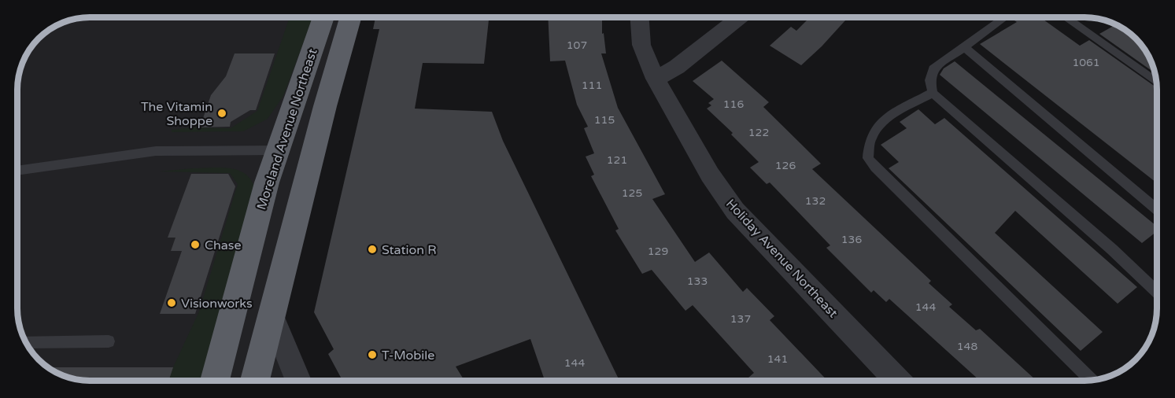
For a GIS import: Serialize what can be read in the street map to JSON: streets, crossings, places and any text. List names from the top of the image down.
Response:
{
  "streets": {
    "highway": ["Moreland Avenue Northeast"],
    "street": ["Holiday Avenue Northeast"]
  },
  "places": [
    "The Vitamin Shoppe",
    "Chase",
    "Station R",
    "Visionworks",
    "T-Mobile"
  ],
  "house_numbers": [
    "107",
    "1061",
    "111",
    "116",
    "115",
    "122",
    "121",
    "126",
    "125",
    "132",
    "136",
    "129",
    "133",
    "144",
    "137",
    "148",
    "141",
    "144"
  ]
}
